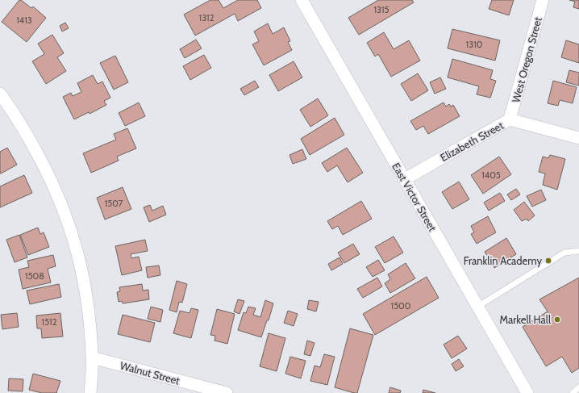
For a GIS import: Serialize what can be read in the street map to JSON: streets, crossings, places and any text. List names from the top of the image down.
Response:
{
  "streets": {
    "street": [
      "West Oregon Street",
      "Elizabeth Street",
      "East Victor Street",
      "Walnut Street"
    ]
  },
  "crossings": [
    ["West Oregon Street", "Elizabeth Street"],
    ["Elizabeth Street", "East Victor Street"]
  ],
  "places": ["Franklin Academy", "Markell Hall"],
  "house_numbers": [
    "1315",
    "1312",
    "1413",
    "1310",
    "1405",
    "1507",
    "1508",
    "1500",
    "1512"
  ]
}
